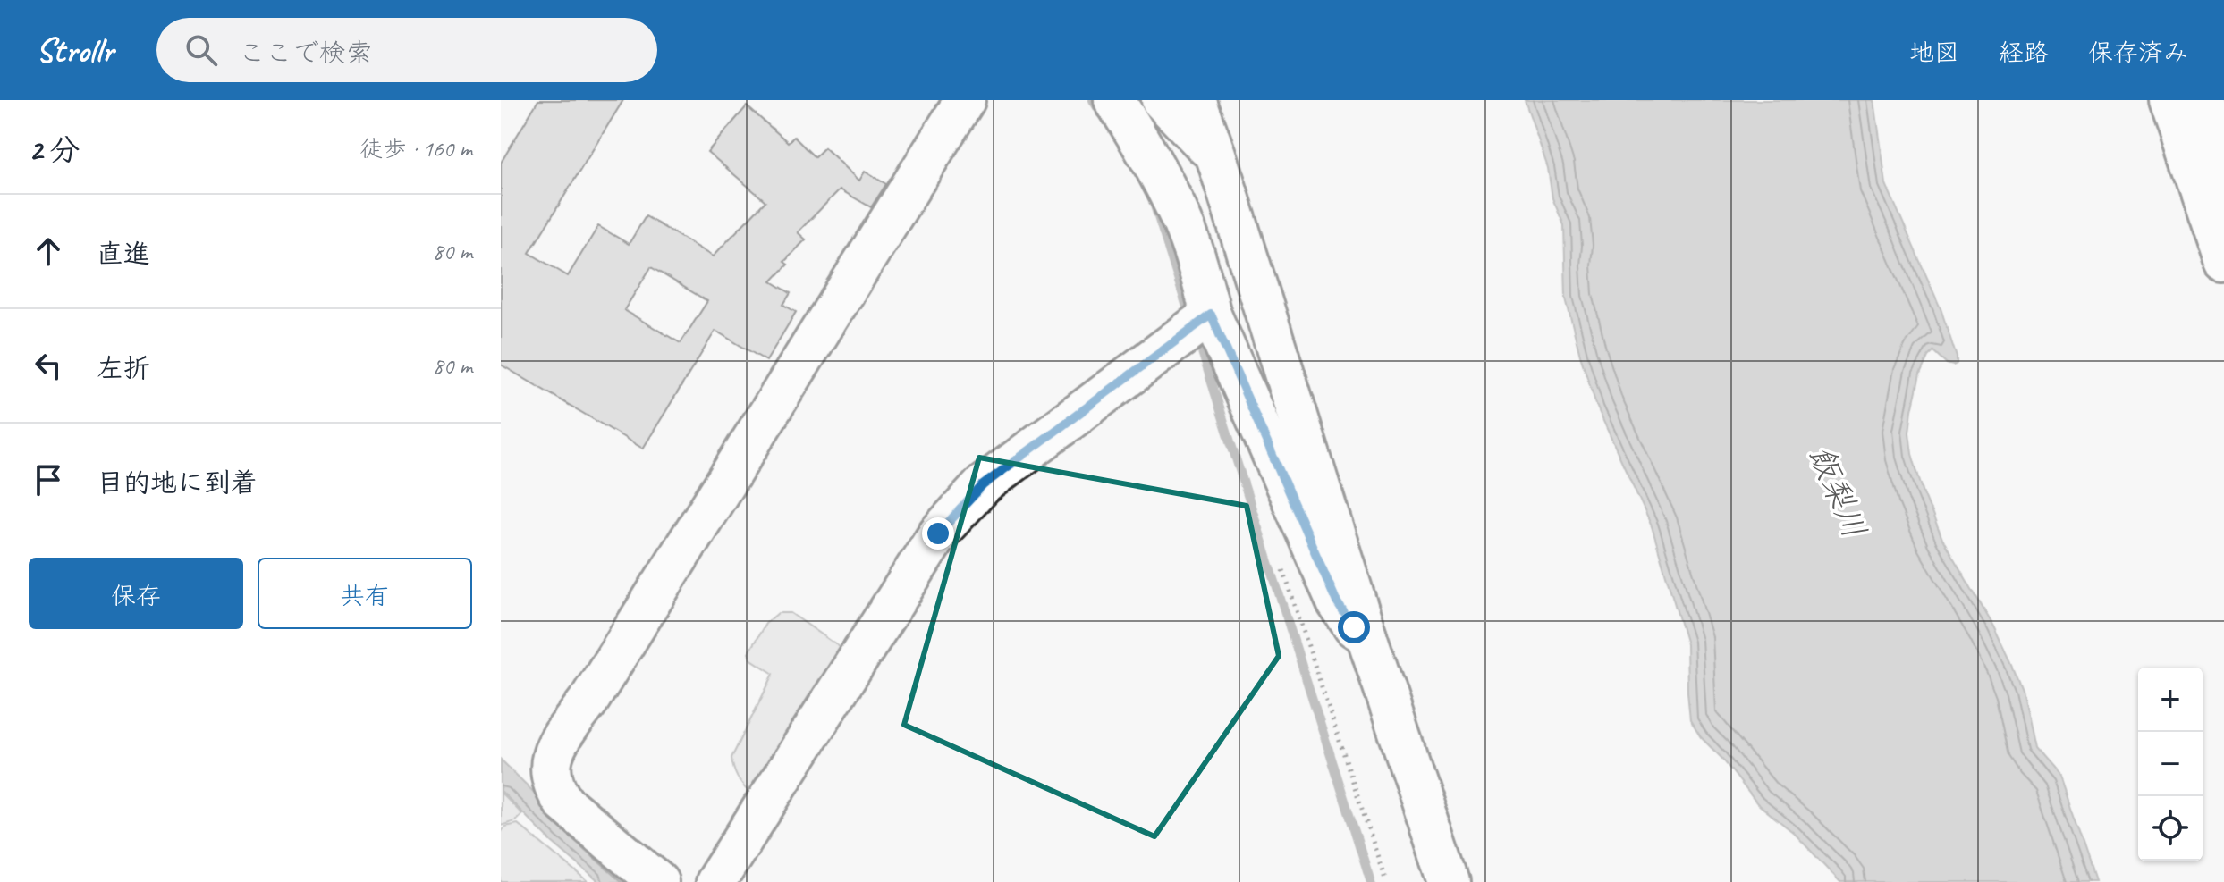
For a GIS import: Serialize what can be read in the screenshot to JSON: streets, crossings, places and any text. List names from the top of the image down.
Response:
{
  "water": ["飯梨川"],
  "page": {
    "header": "Strollr",
    "search": "ここで検索",
    "nav": ["地図", "経路", "保存済み"],
    "heading": ["2 分", "徒歩 · 160 m"],
    "list": [
      ["直進", "80 m"],
      ["左折", "80 m"],
      "目的地に到着"
    ],
    "buttons": ["保存", "共有"],
    "map_buttons": ["+", "−"]
  }
}
